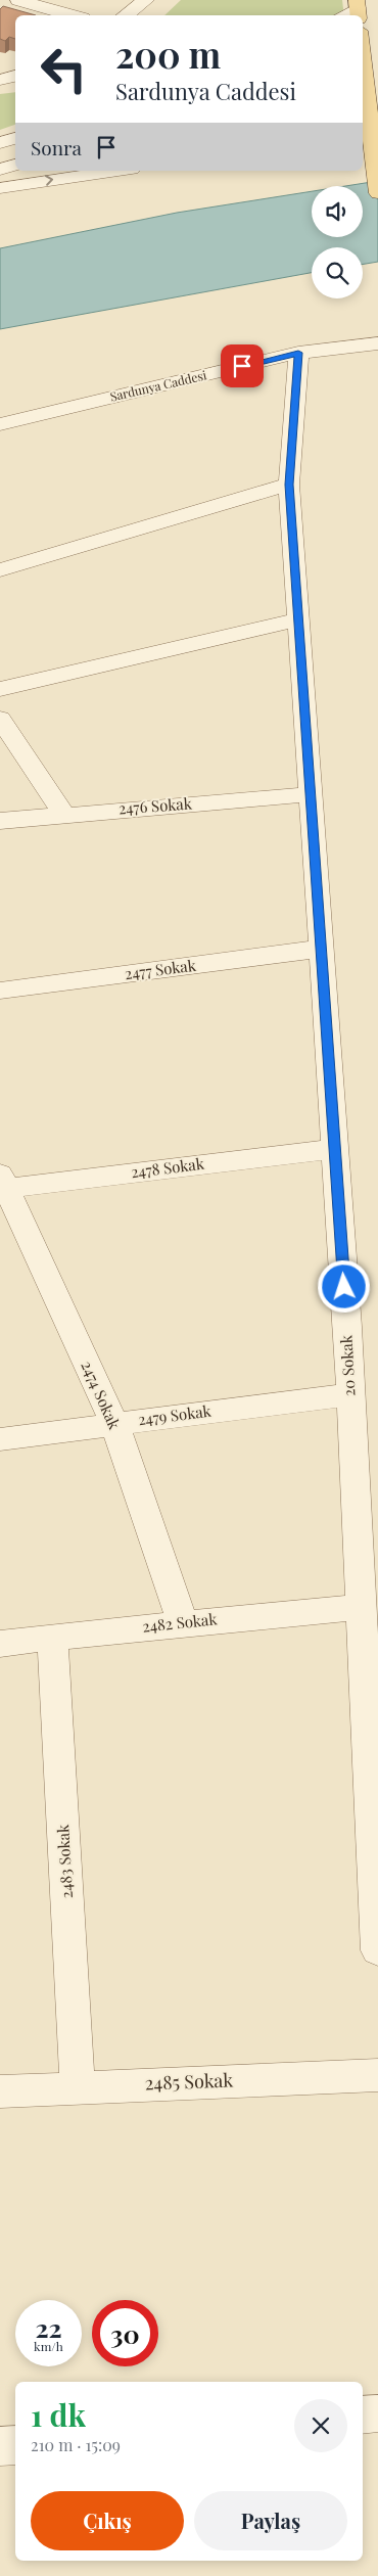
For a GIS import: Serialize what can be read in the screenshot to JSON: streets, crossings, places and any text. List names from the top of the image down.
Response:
{
  "streets": {
    "street": [
      "Sardunya Caddesi",
      "2476 Sokak",
      "2477 Sokak",
      "2478 Sokak",
      "20 Sokak",
      "2474 Sokak",
      "2479 Sokak",
      "2482 Sokak",
      "2483 Sokak",
      "2485 Sokak"
    ]
  },
  "crossings": [
    ["Sardunya Caddesi", "20 Sokak"],
    ["2476 Sokak", "20 Sokak"],
    ["2477 Sokak", "20 Sokak"],
    ["2478 Sokak", "20 Sokak"],
    ["2478 Sokak", "2474 Sokak"],
    ["20 Sokak", "2479 Sokak"],
    ["20 Sokak", "2482 Sokak"],
    ["2474 Sokak", "2479 Sokak"],
    ["2474 Sokak", "2482 Sokak"],
    ["2482 Sokak", "2483 Sokak"],
    ["2483 Sokak", "2485 Sokak"]
  ],
  "page": {
    "turn": ["200 m", "Sardunya Caddesi"],
    "then": "Sonra",
    "speed": "22 km/h",
    "limit": "30",
    "heading": ["1 dk", "210 m · 15:09"],
    "buttons": ["Çıkış", "Paylaş"]
  }
}
